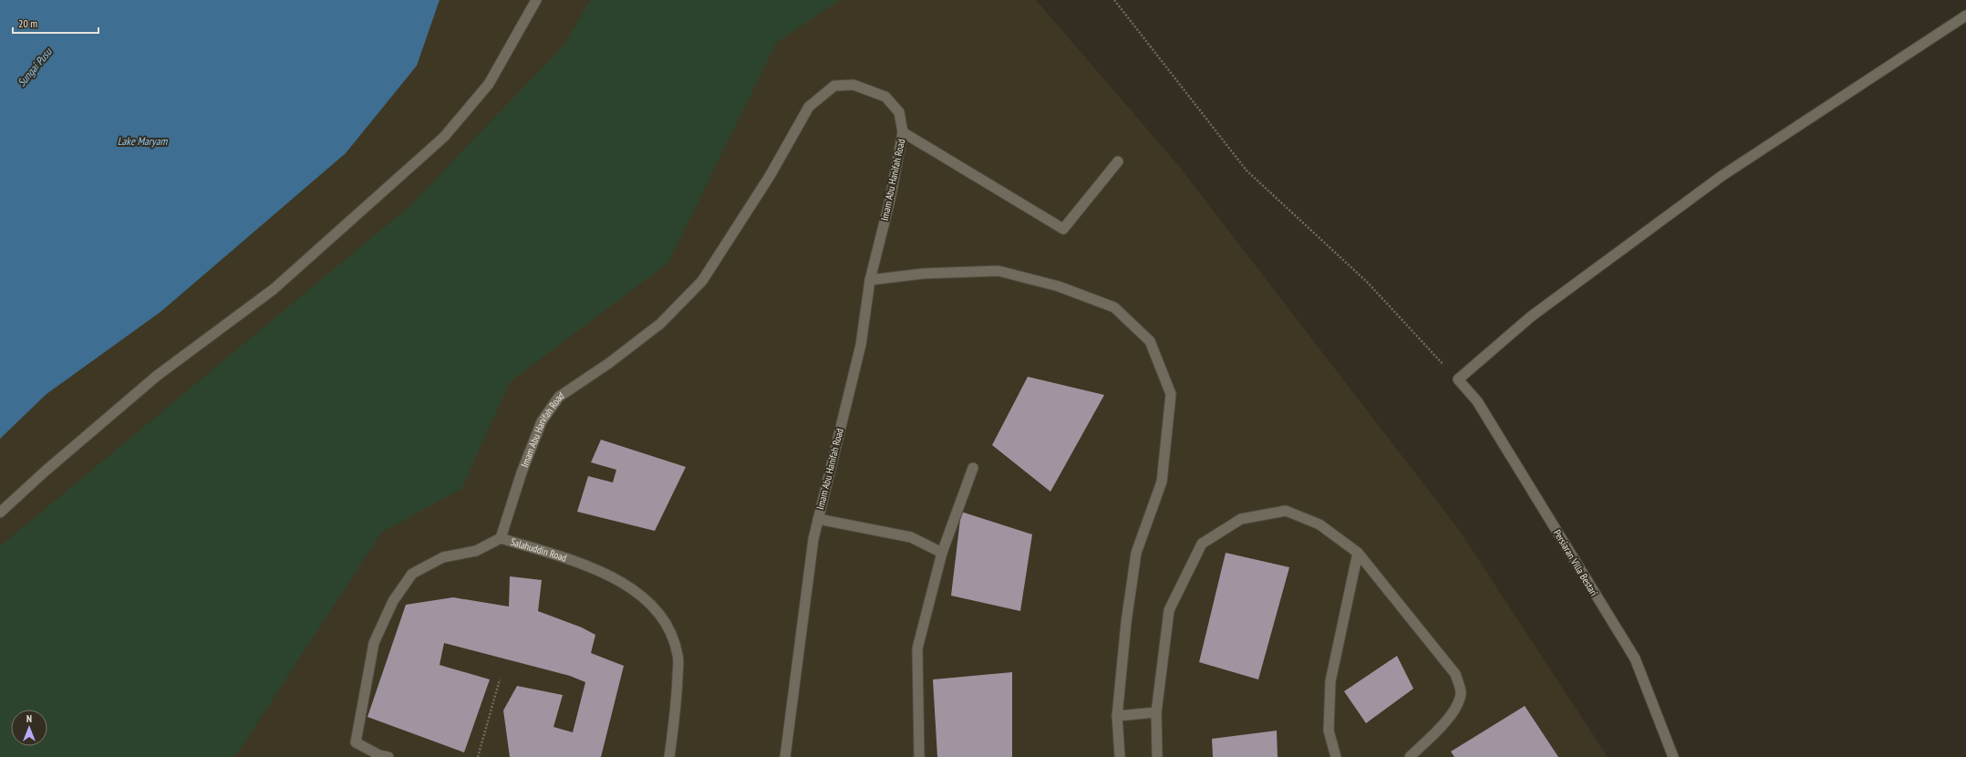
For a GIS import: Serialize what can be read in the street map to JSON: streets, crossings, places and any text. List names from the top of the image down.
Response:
{
  "streets": {
    "street": ["Imam Abu Hanifah Road", "Salahuddin Road", "Persiaran Villa Bestari"]
  },
  "crossings": [
    ["Imam Abu Hanifah Road", "Salahuddin Road"]
  ],
  "water": ["Sungai Pusu", "Lake Maryam"],
  "scale_bar": "20 m",
  "north": "top"
}
